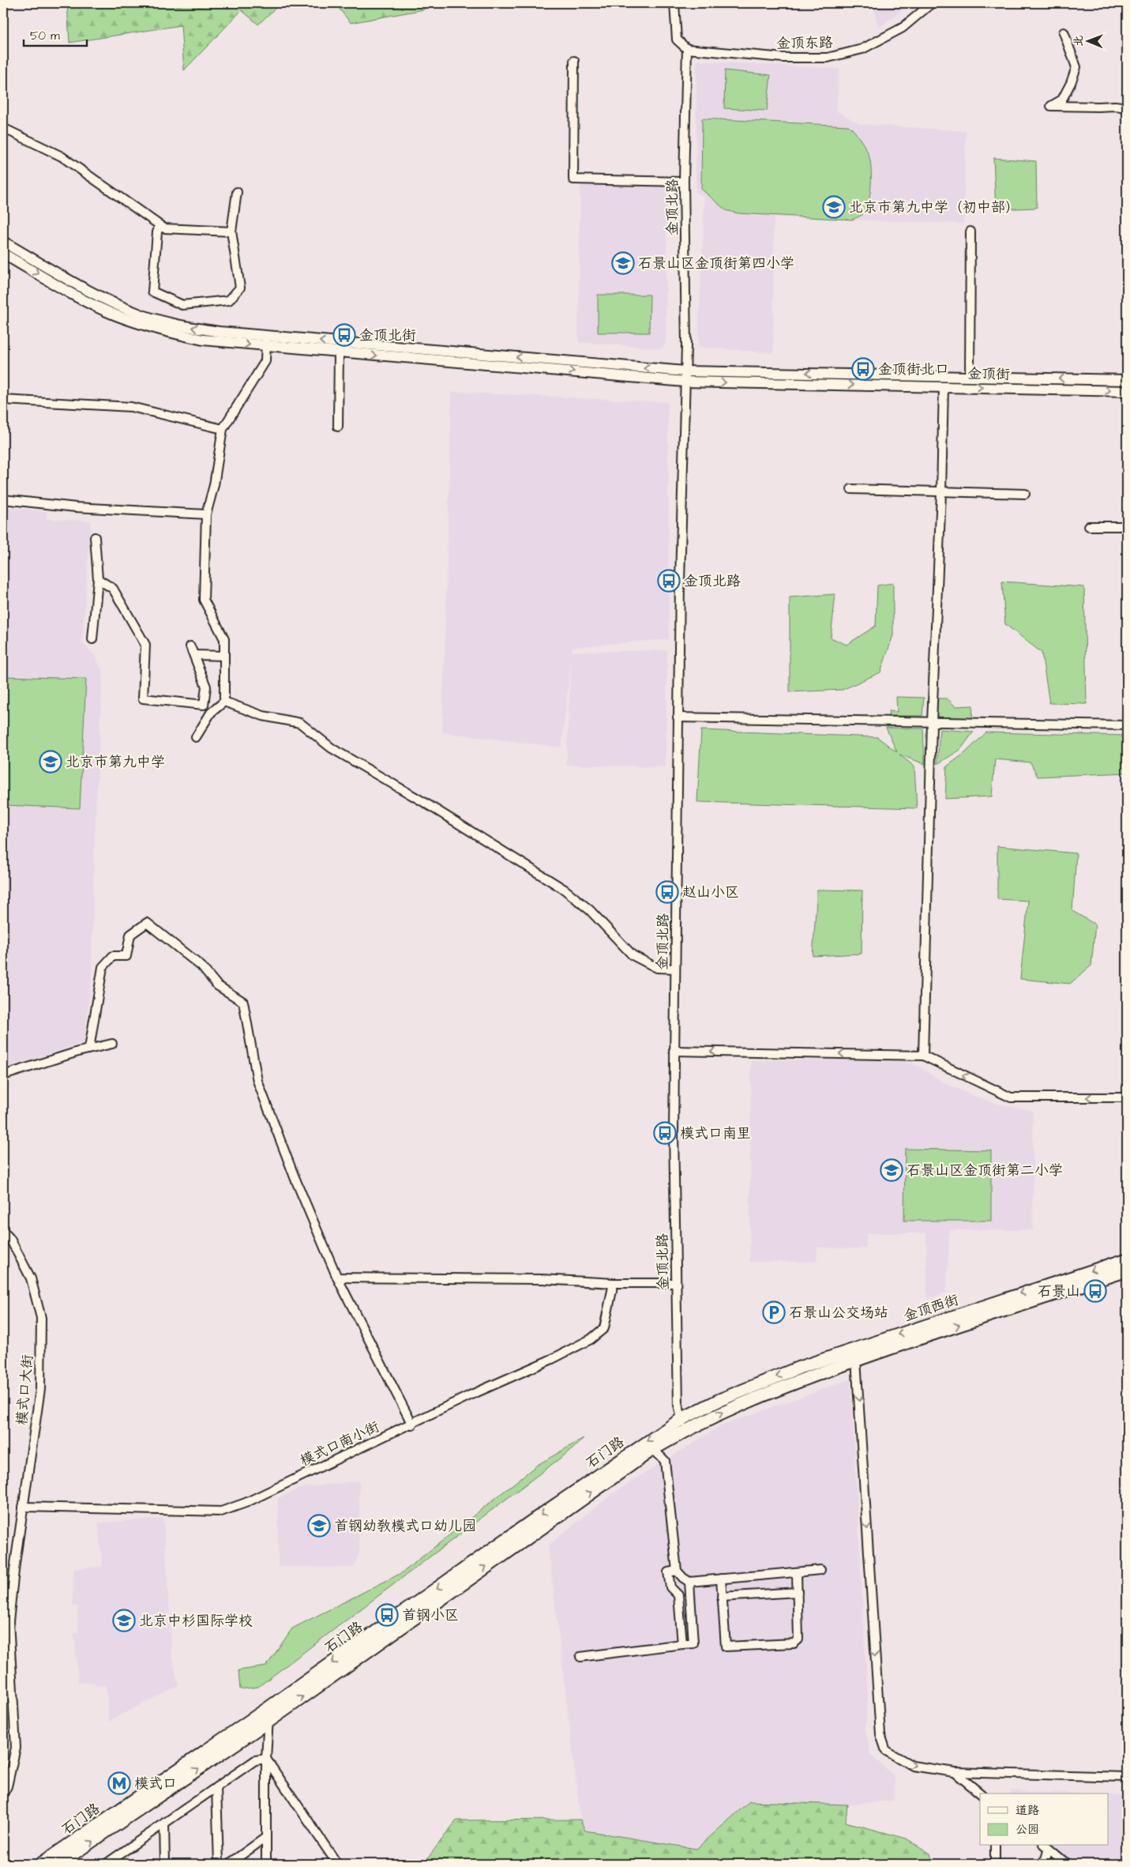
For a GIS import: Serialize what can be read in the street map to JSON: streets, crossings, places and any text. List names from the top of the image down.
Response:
{
  "streets": {
    "highway": ["金顶西街", "石门路"],
    "main road": ["金顶街"],
    "street": [
      "金顶东路",
      "金顶北路",
      "模式口大街",
      "模式口南小街"
    ]
  },
  "crossings": [
    ["金顶东路", "金顶北路"],
    ["金顶北路", "金顶街"],
    ["金顶北路", "金顶西街"],
    ["金顶北路", "石门路"],
    ["金顶西街", "石门路"],
    ["模式口大街", "模式口南小街"]
  ],
  "places": {
    "school or university": [
      "北京市第九中学（初中部）",
      "石景山区金顶街第四小学",
      "北京市第九中学",
      "石景山区金顶街第二小学",
      "首钢幼教模式口幼儿园",
      "北京中杉国际学校"
    ],
    "bus stop": [
      "金顶北街",
      "金顶街北口",
      "金顶北路",
      "赵山小区",
      "模式口南里",
      "石景山",
      "首钢小区"
    ],
    "parking": ["石景山公交场站"],
    "metro station": ["模式口"]
  },
  "legend": ["道路", "公园"],
  "scale_bar": "50 m",
  "north": "left"
}
